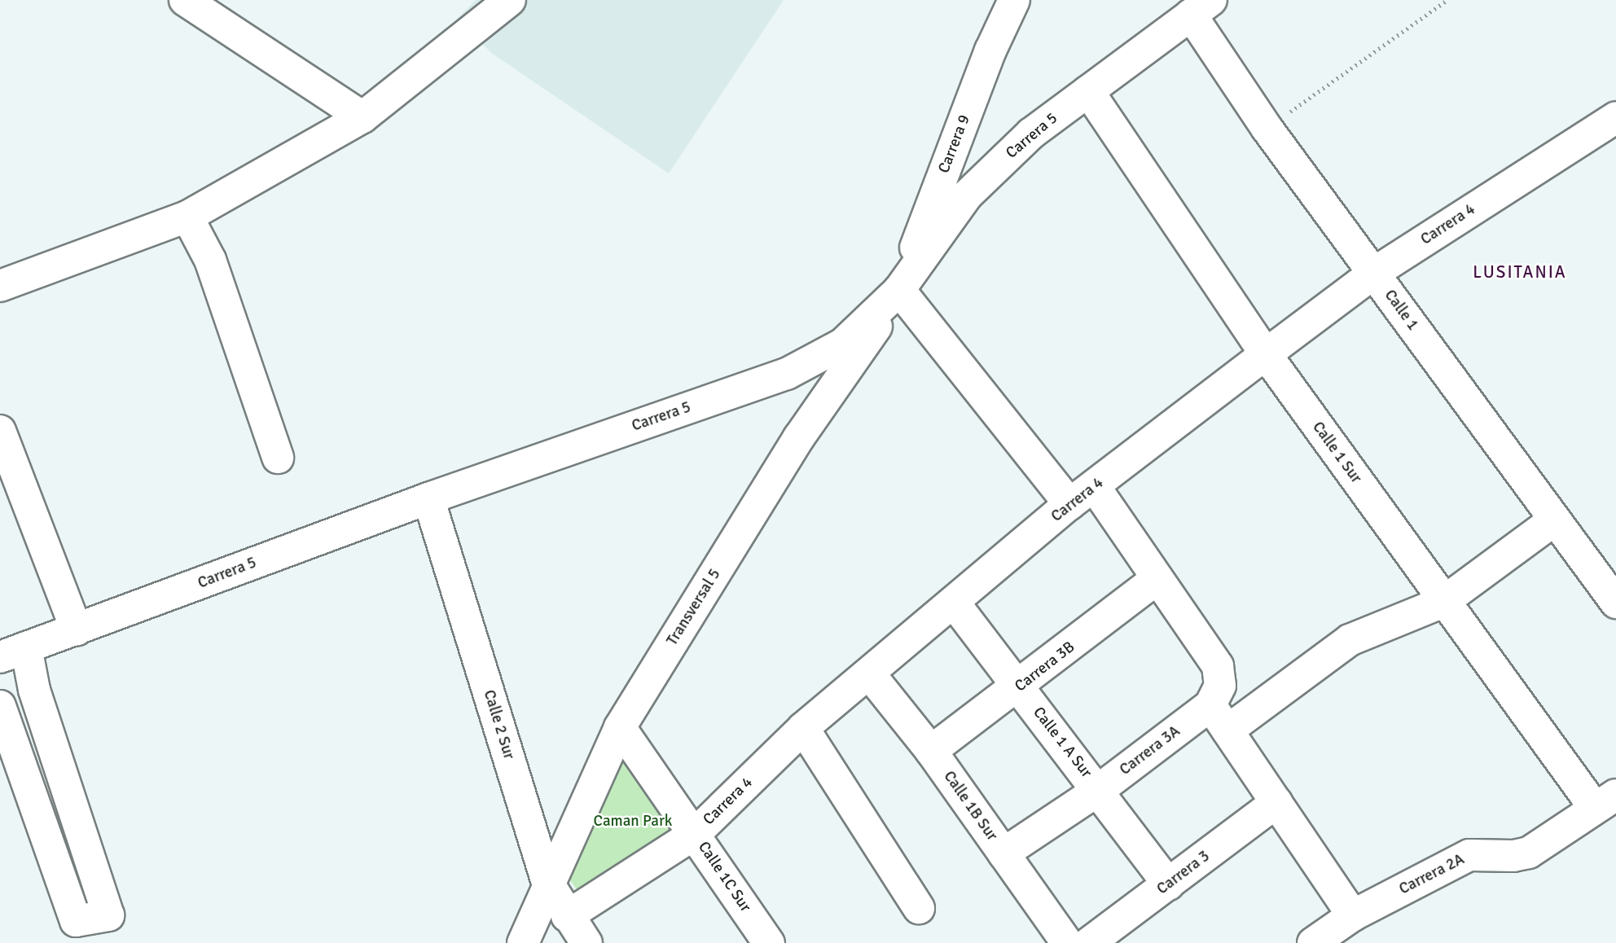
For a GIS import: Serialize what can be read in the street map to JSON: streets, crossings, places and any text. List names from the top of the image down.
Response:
{
  "streets": {
    "street": [
      "Carrera 5",
      "Carrera 9",
      "Carrera 4",
      "Calle 1",
      "Calle 1 Sur",
      "Transversal 5",
      "Carrera 3B",
      "Calle 2 Sur",
      "Calle 1 A Sur",
      "Carrera 3A",
      "Calle 1B Sur",
      "Carrera 3",
      "Carrera 2A",
      "Calle 1C Sur"
    ]
  },
  "crossings": [
    ["Carrera 5", "Carrera 9"],
    ["Carrera 5", "Calle 1"],
    ["Carrera 5", "Calle 1 Sur"],
    ["Carrera 5", "Transversal 5"],
    ["Carrera 5", "Calle 2 Sur"],
    ["Carrera 9", "Transversal 5"],
    ["Carrera 4", "Calle 1"],
    ["Carrera 4", "Calle 1 Sur"],
    ["Carrera 4", "Calle 2 Sur"],
    ["Carrera 4", "Calle 1 A Sur"],
    ["Carrera 4", "Calle 1B Sur"],
    ["Carrera 4", "Calle 1C Sur"],
    ["Calle 1", "Carrera 3A"],
    ["Calle 1 Sur", "Carrera 3A"],
    ["Calle 1 Sur", "Carrera 2A"],
    ["Transversal 5", "Calle 2 Sur"],
    ["Transversal 5", "Calle 1C Sur"],
    ["Carrera 3B", "Calle 1 A Sur"],
    ["Carrera 3B", "Calle 1B Sur"],
    ["Calle 1 A Sur", "Carrera 3A"],
    ["Calle 1 A Sur", "Carrera 3"],
    ["Carrera 3A", "Calle 1B Sur"]
  ],
  "districts": ["LUSITANIA"],
  "parks": ["Caman Park"]
}
